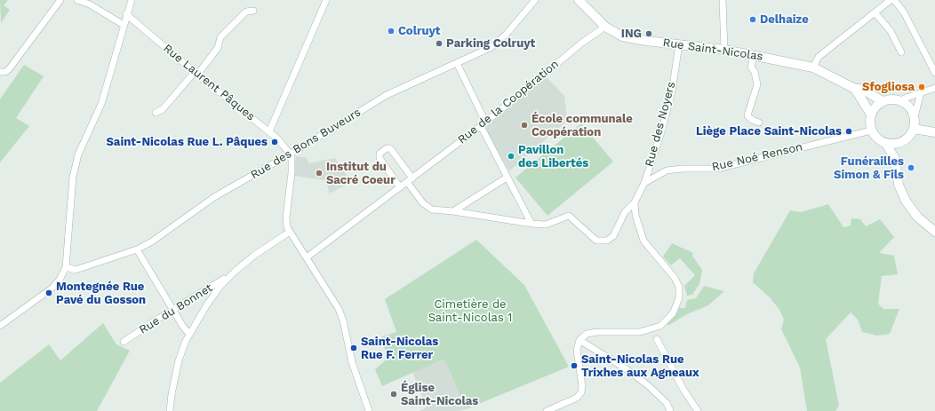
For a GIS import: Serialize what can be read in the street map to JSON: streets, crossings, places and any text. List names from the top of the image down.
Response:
{
  "streets": {
    "street": [
      "Rue Saint-Nicolas",
      "Rue Laurent Pâques",
      "Rue de la Coopération",
      "Rue des Noyers",
      "Rue des Bons Buveurs",
      "Rue Noé Renson",
      "Rue du Bonnet"
    ]
  },
  "crossings": [
    ["Rue Saint-Nicolas", "Rue de la Coopération"],
    ["Rue Saint-Nicolas", "Rue des Noyers"],
    ["Rue Saint-Nicolas", "Rue Noé Renson"],
    ["Rue Laurent Pâques", "Rue des Bons Buveurs"],
    ["Rue des Noyers", "Rue Noé Renson"]
  ],
  "parks": ["Cimetière de Saint-Nicolas 1"],
  "places": [
    "Delhaize",
    "Colruyt",
    "ING",
    "Parking Colruyt",
    "Sfogliosa",
    "École communale Coopération",
    "Liège Place Saint-Nicolas",
    "Saint-Nicolas Rue L. Pâques",
    "Pavillon des Libertés",
    "Funérailles Simon & Fils",
    "Institut du Sacré Coeur",
    "Montegnée Rue Pavé du Gosson",
    "Saint-Nicolas Rue F. Ferrer",
    "Saint-Nicolas Rue Trixhes aux Agneaux",
    "Église Saint-Nicolas"
  ]
}
